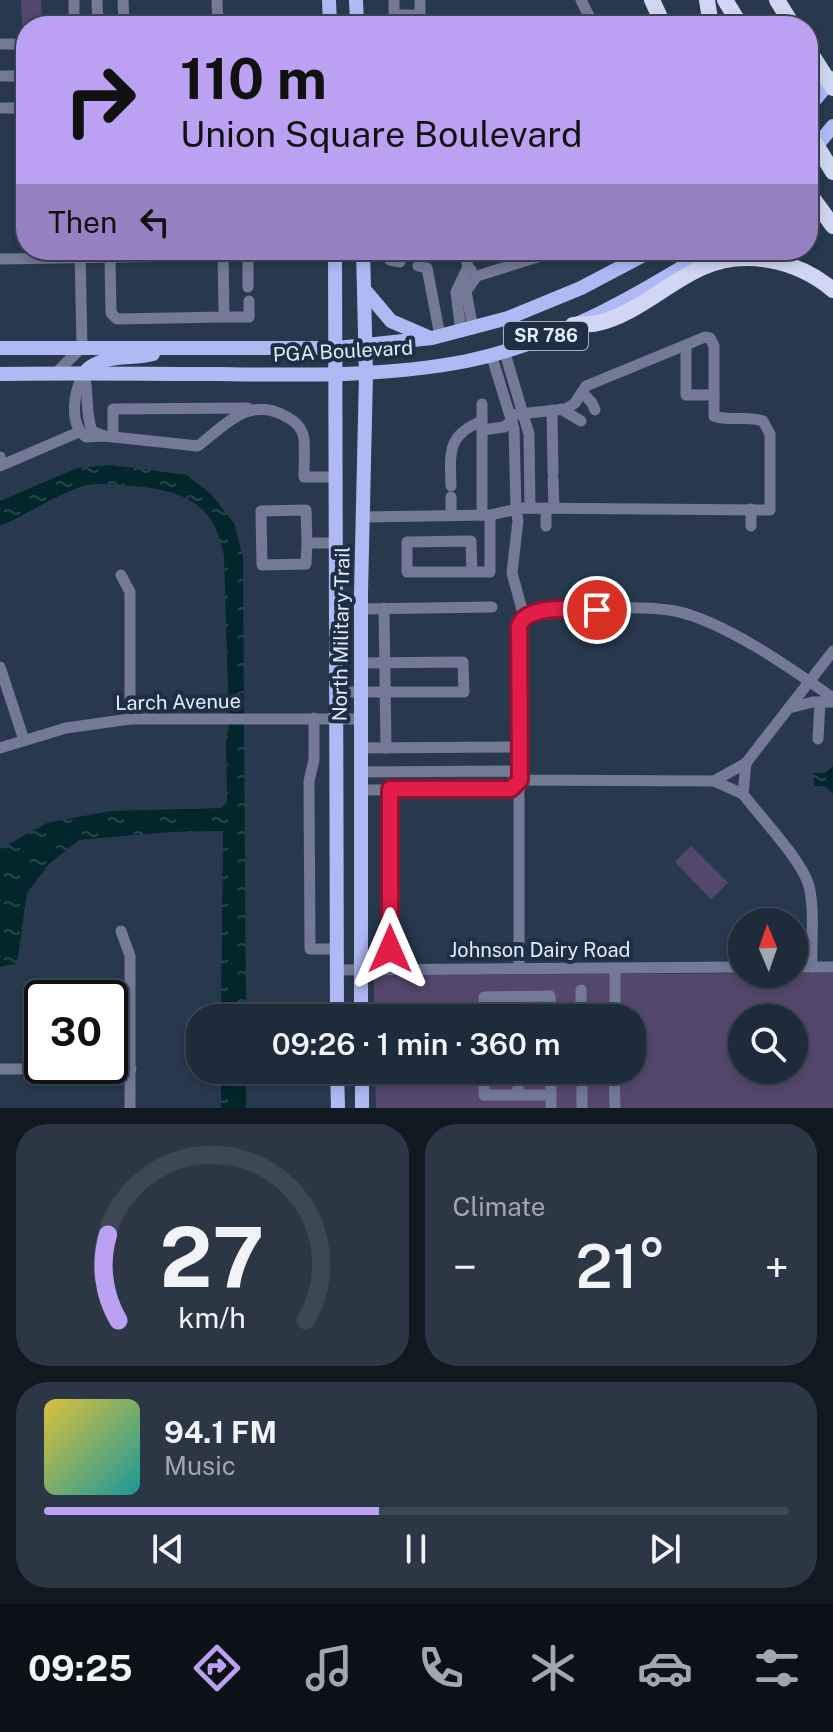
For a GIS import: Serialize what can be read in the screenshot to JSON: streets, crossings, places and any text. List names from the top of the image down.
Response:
{
  "streets": {
    "main road": ["SR 786", "PGA Boulevard", "North Military Trail"],
    "street": ["Larch Avenue", "Johnson Dairy Road"]
  },
  "crossings": [
    ["PGA Boulevard", "North Military Trail"],
    ["North Military Trail", "Larch Avenue"],
    ["North Military Trail", "Johnson Dairy Road"]
  ],
  "north": "top",
  "page": {
    "turn": ["110 m", "Union Square Boulevard"],
    "then": "Then",
    "limit": "30",
    "trip": "09:26 · 1 min · 360 m",
    "tile": "Climate",
    "heat": ["−", "21°", "+"],
    "song": ["94.1 FM", "Music"],
    "tabs": "09:25",
    "gauge": ["27", "km/h"]
  }
}
